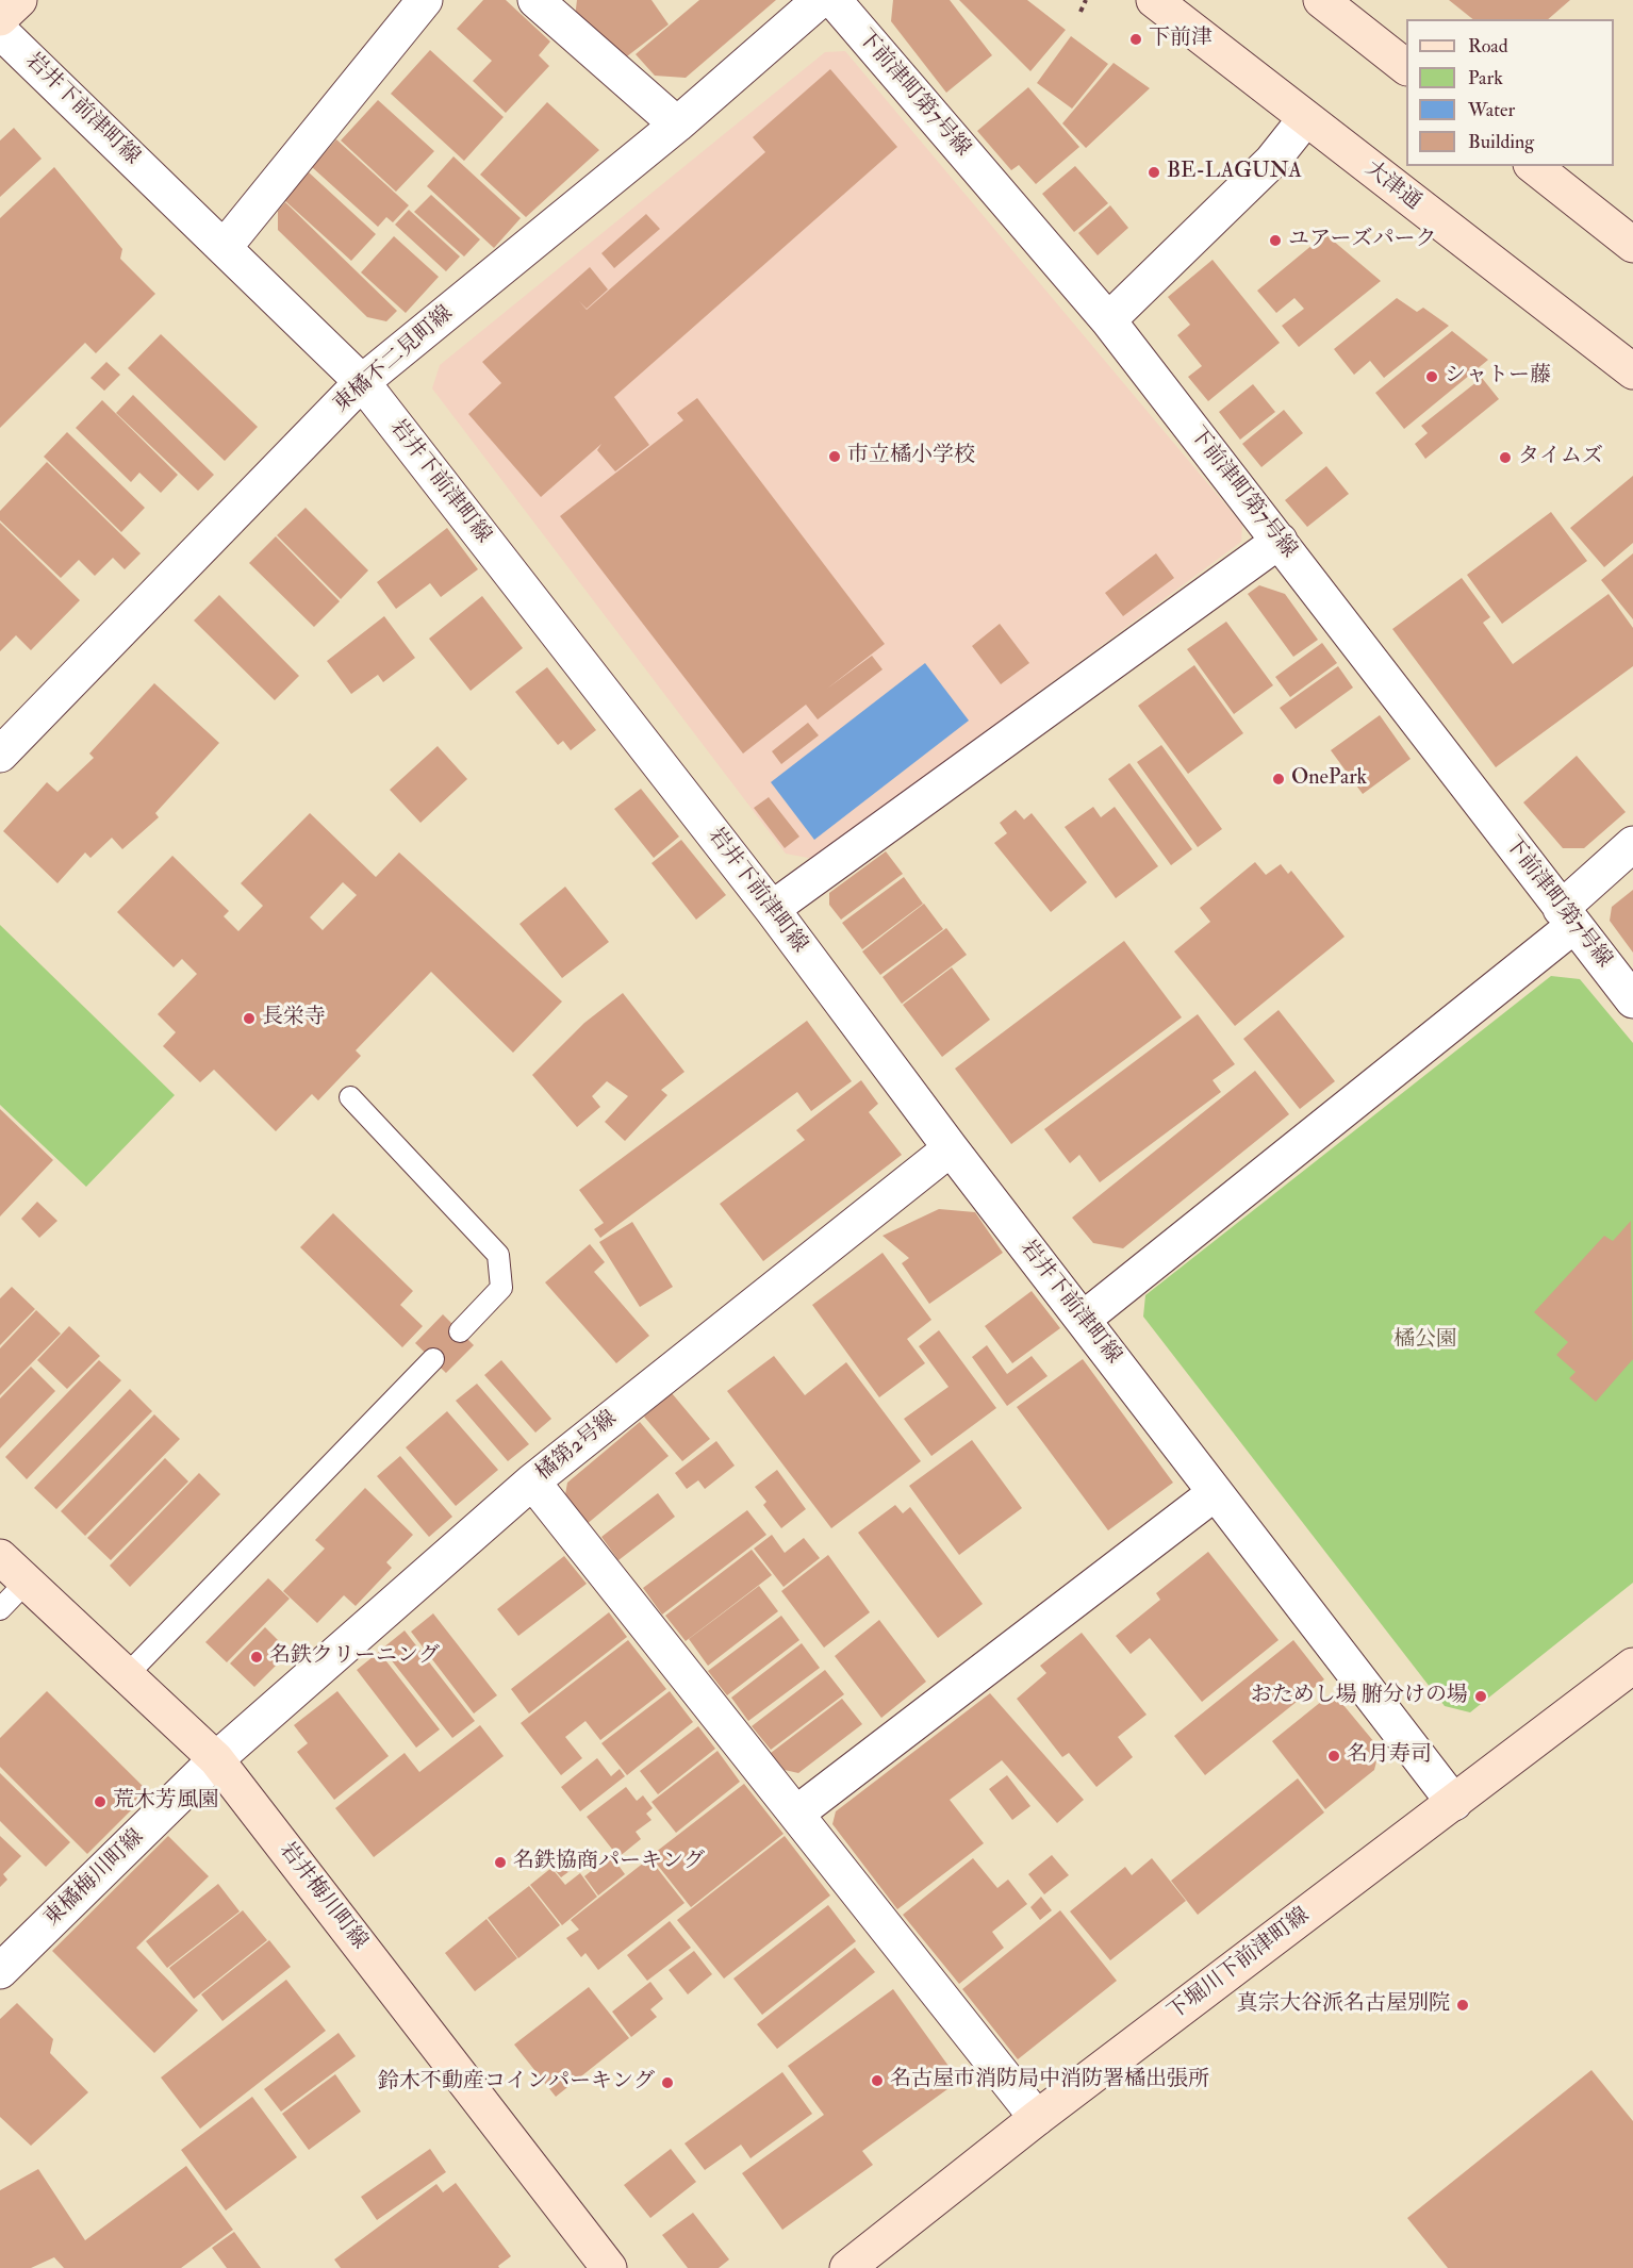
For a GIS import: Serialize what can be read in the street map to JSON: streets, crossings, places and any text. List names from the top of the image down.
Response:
{
  "streets": {
    "street": [
      "下前津町第7号線",
      "岩井下前津町線",
      "大津通",
      "東橘不二見町線",
      "橘第2号線",
      "東橘梅川町線",
      "岩井梅川町線",
      "下堀川下前津町線"
    ]
  },
  "crossings": [
    ["岩井下前津町線", "東橘不二見町線"],
    ["岩井下前津町線", "橘第2号線"],
    ["岩井下前津町線", "下堀川下前津町線"],
    ["橘第2号線", "東橘梅川町線"],
    ["橘第2号線", "岩井梅川町線"],
    ["東橘梅川町線", "岩井梅川町線"]
  ],
  "parks": ["橘公園"],
  "places": [
    "下前津",
    "BE-LAGUNA",
    "ユアーズパーク",
    "シャトー藤",
    "市立橘小学校",
    "タイムズ",
    "OnePark",
    "長栄寺",
    "名鉄クリーニング",
    "おためし場 腑分けの場",
    "名月寿司",
    "荒木芳風園",
    "名鉄協商パーキング",
    "真宗大谷派名古屋別院",
    "名古屋市消防局中消防署橘出張所",
    "鈴木不動産コインパーキング"
  ],
  "legend": [
    "Road",
    "Park",
    "Water",
    "Building"
  ]
}
